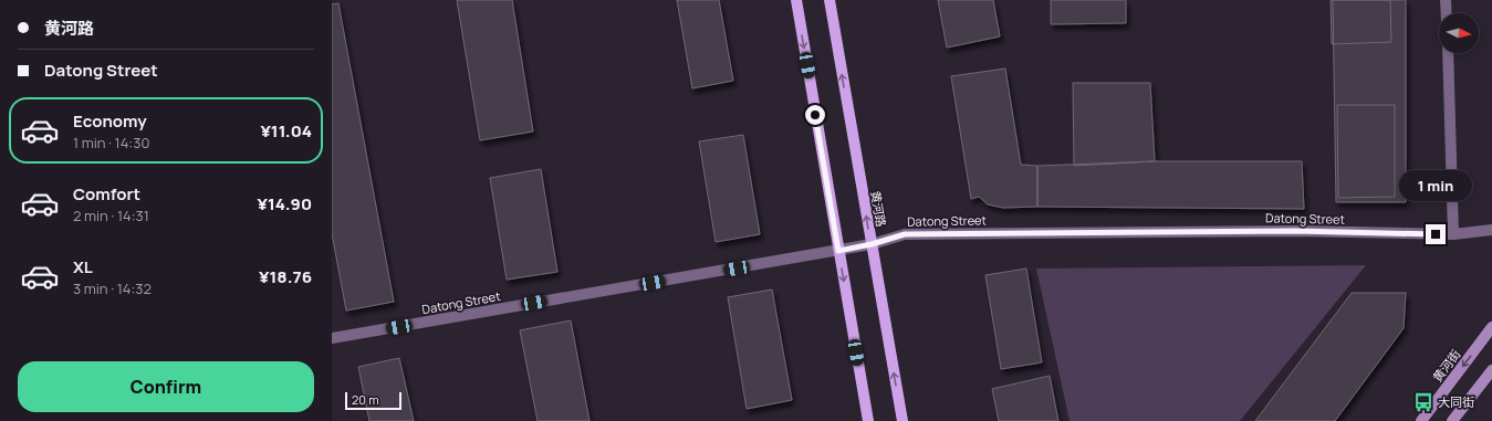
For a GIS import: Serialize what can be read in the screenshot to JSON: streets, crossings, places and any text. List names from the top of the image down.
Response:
{
  "streets": {
    "main road": ["黄河路", "黄河街"],
    "street": ["Datong Street"]
  },
  "crossings": [
    ["黄河路", "Datong Street"]
  ],
  "places": {
    "bus stop": ["大同街"]
  },
  "scale_bar": "20 m",
  "north": "right",
  "page": {
    "banner": ["黄河路", "Datong Street"],
    "list": [
      {
        "name": "Economy",
        "note": "1 min · 14:30",
        "value": "¥11.04"
      },
      {
        "name": "Comfort",
        "note": "2 min · 14:31",
        "value": "¥14.90"
      },
      {
        "name": "XL",
        "note": "3 min · 14:32",
        "value": "¥18.76"
      }
    ],
    "bubble": "1 min",
    "buttons": "Confirm",
    "scale": "20 m"
  }
}
